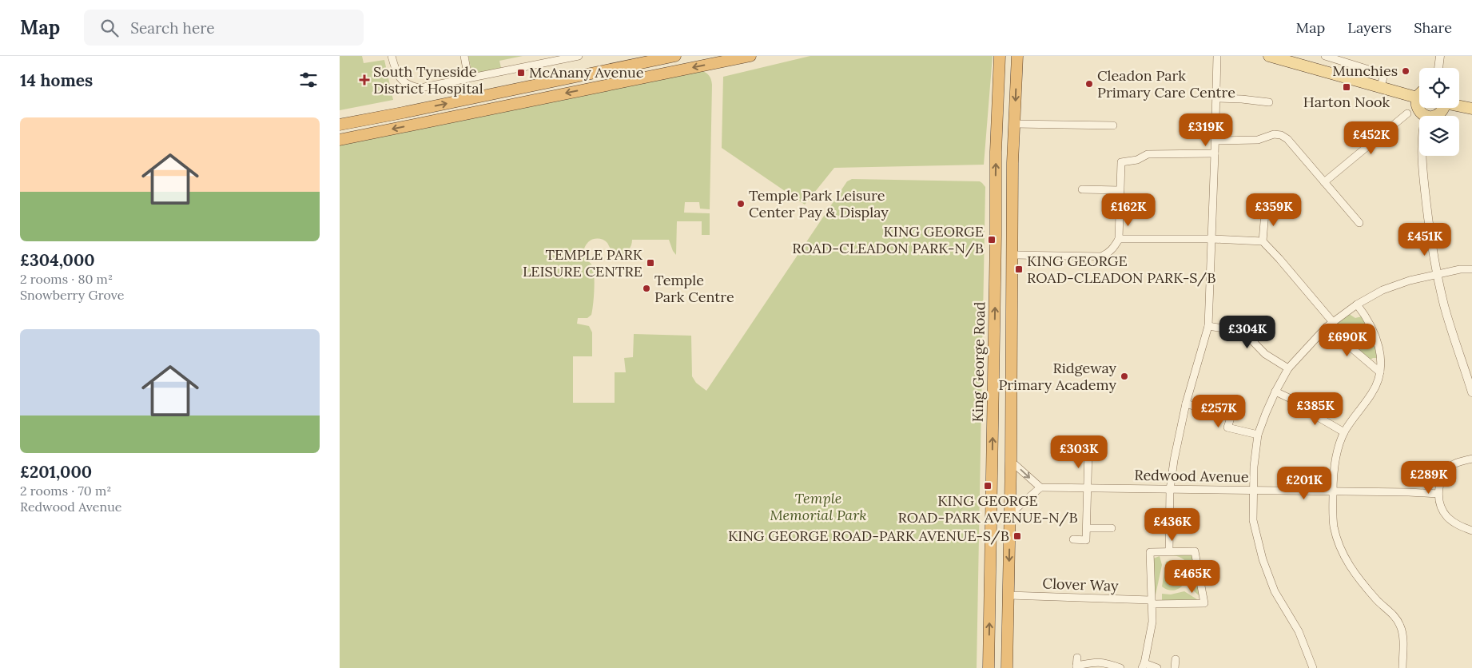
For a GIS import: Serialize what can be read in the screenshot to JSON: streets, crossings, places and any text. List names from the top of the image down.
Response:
{
  "streets": {
    "highway": ["King George Road"],
    "street": ["Redwood Avenue", "Clover Way"]
  },
  "parks": ["Temple Memorial Park"],
  "places": {
    "other": [
      "Munchies",
      "Cleadon Park Primary Care Centre",
      "Temple Park Leisure Center Pay & Display",
      "Temple Park Centre",
      "Ridgeway Primary Academy"
    ],
    "transit": [
      "McAnany Avenue",
      "Harton Nook",
      "KING GEORGE ROAD-CLEADON PARK-N/B",
      "TEMPLE PARK LEISURE CENTRE",
      "KING GEORGE ROAD-CLEADON PARK-S/B",
      "KING GEORGE ROAD-PARK AVENUE-N/B",
      "KING GEORGE ROAD-PARK AVENUE-S/B"
    ],
    "health": ["South Tyneside District Hospital"]
  },
  "page": {
    "header": "Map",
    "search": "Search here",
    "nav": ["Map", "Layers", "Share"],
    "heading": "14 homes",
    "list": [
      {
        "name": "£304,000",
        "note": "2 rooms · 80 m² · Snowberry Grove"
      },
      {
        "name": "£201,000",
        "note": "2 rooms · 70 m² · Redwood Avenue"
      }
    ],
    "price": [
      "£319K",
      "£452K",
      "£162K",
      "£359K",
      "£451K",
      "£304K",
      "£690K",
      "£385K",
      "£257K",
      "£303K",
      "£289K",
      "£201K",
      "£436K",
      "£465K"
    ]
  }
}
